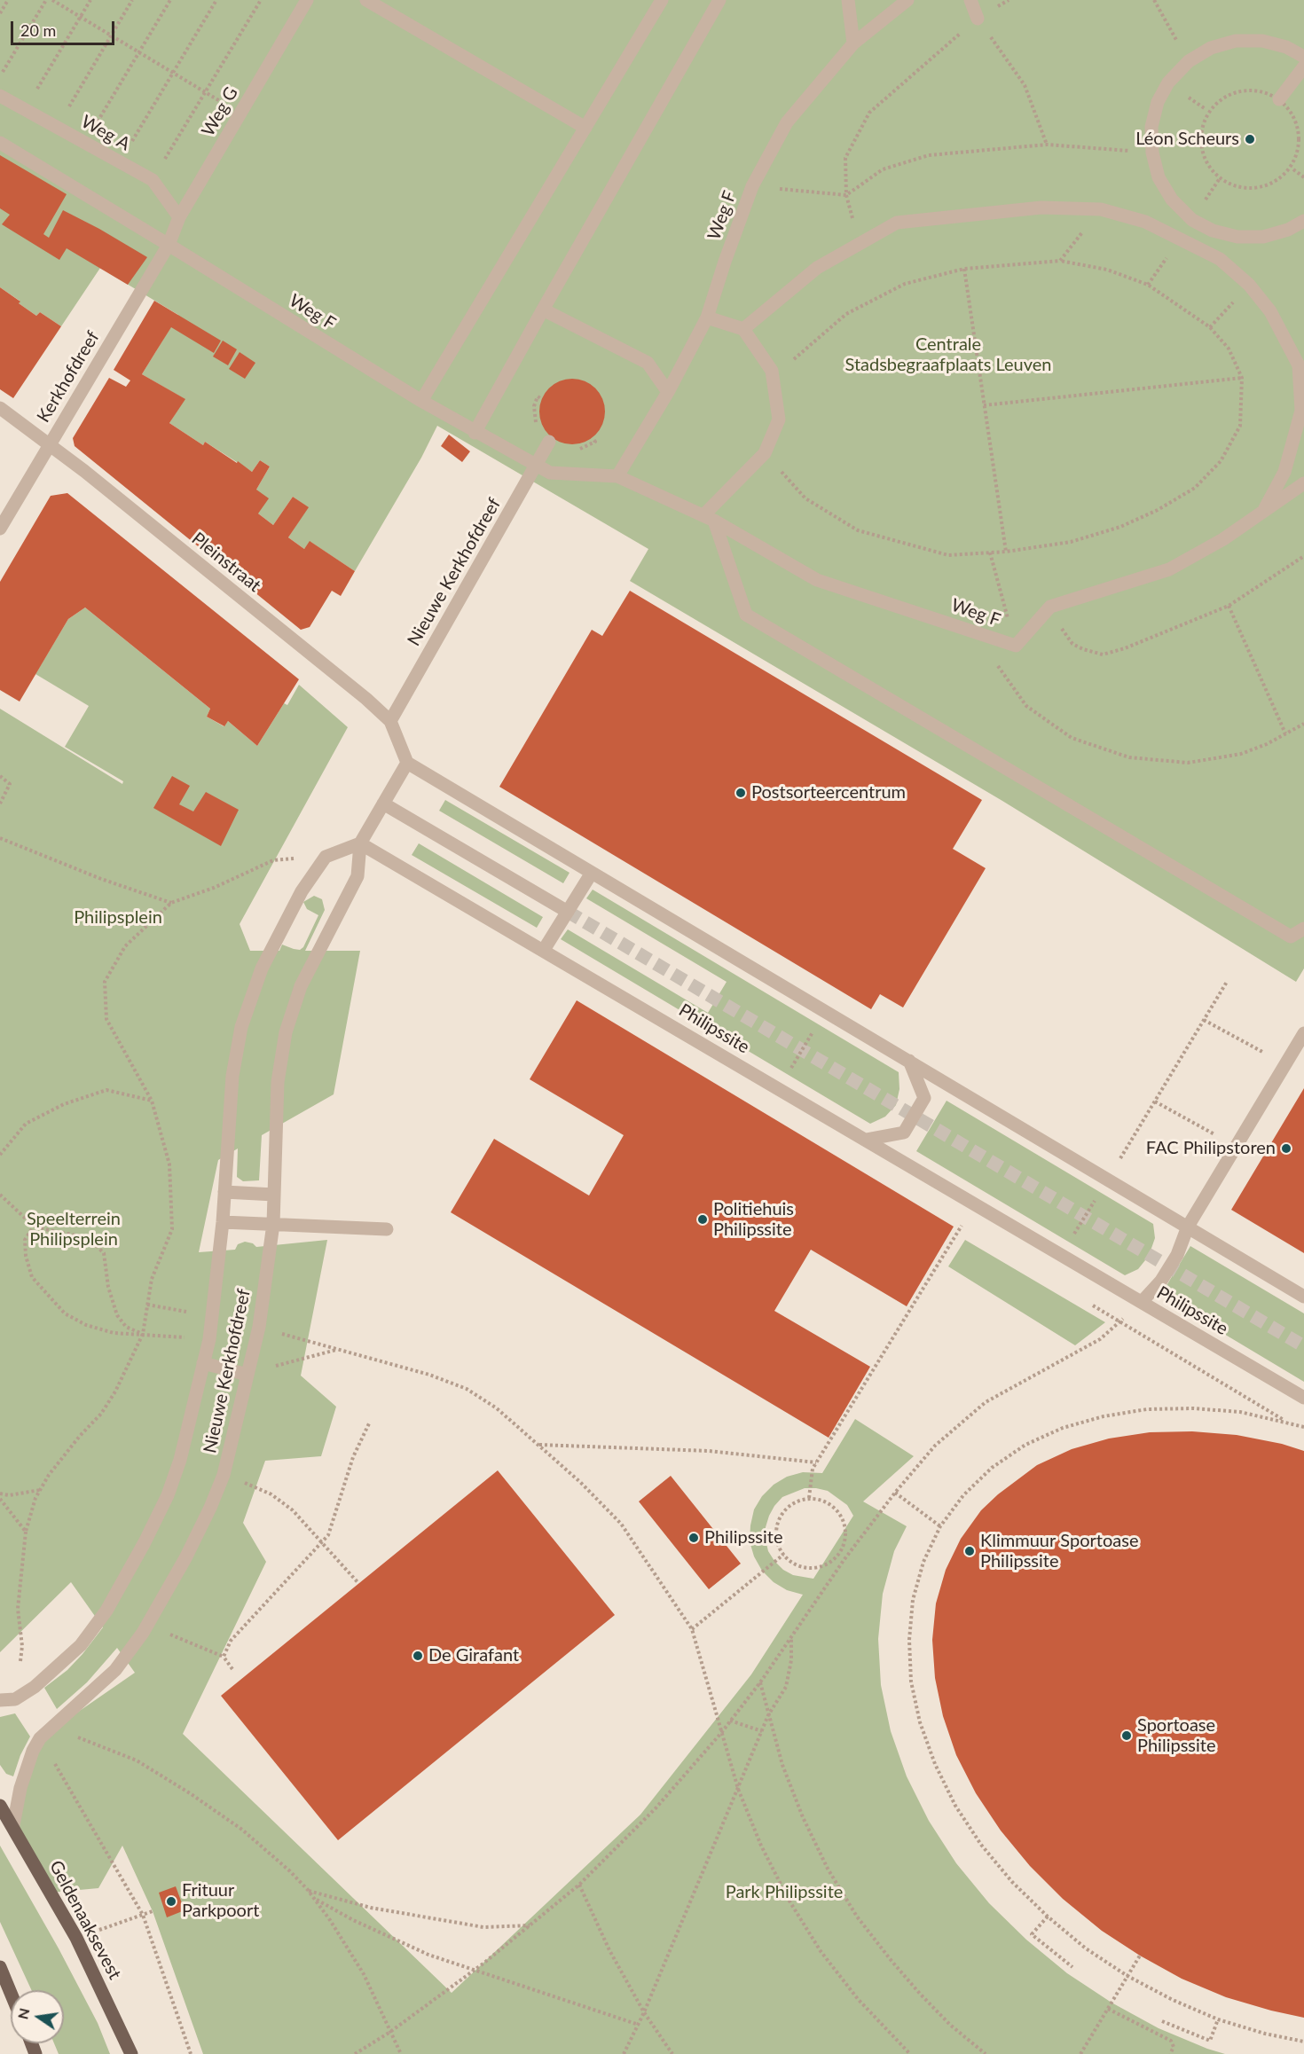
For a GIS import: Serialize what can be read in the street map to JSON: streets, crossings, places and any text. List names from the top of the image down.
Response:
{
  "streets": {
    "main road": ["Geldenaaksevest"],
    "street": [
      "Weg G",
      "Weg A",
      "Weg F",
      "Kerkhofdreef",
      "Pleinstraat",
      "Nieuwe Kerkhofdreef",
      "Philipssite"
    ]
  },
  "crossings": [
    ["Weg G", "Weg A"],
    ["Weg G", "Weg F"],
    ["Weg G", "Kerkhofdreef"],
    ["Weg F", "Kerkhofdreef"],
    ["Weg F", "Nieuwe Kerkhofdreef"],
    ["Kerkhofdreef", "Pleinstraat"],
    ["Pleinstraat", "Nieuwe Kerkhofdreef"],
    ["Nieuwe Kerkhofdreef", "Philipssite"],
    ["Nieuwe Kerkhofdreef", "Geldenaaksevest"]
  ],
  "parks": [
    "Centrale Stadsbegraafplaats Leuven",
    "Philipsplein",
    "Speelterrein Philipsplein",
    "Park Philipssite"
  ],
  "places": [
    "Léon Scheurs",
    "Postsorteercentrum",
    "FAC Philipstoren",
    "Politiehuis Philipssite",
    "Philipssite",
    "Klimmuur Sportoase Philipssite",
    "De Girafant",
    "Sportoase Philipssite",
    "Frituur Parkpoort"
  ],
  "scale_bar": "20 m",
  "north": "left"
}
